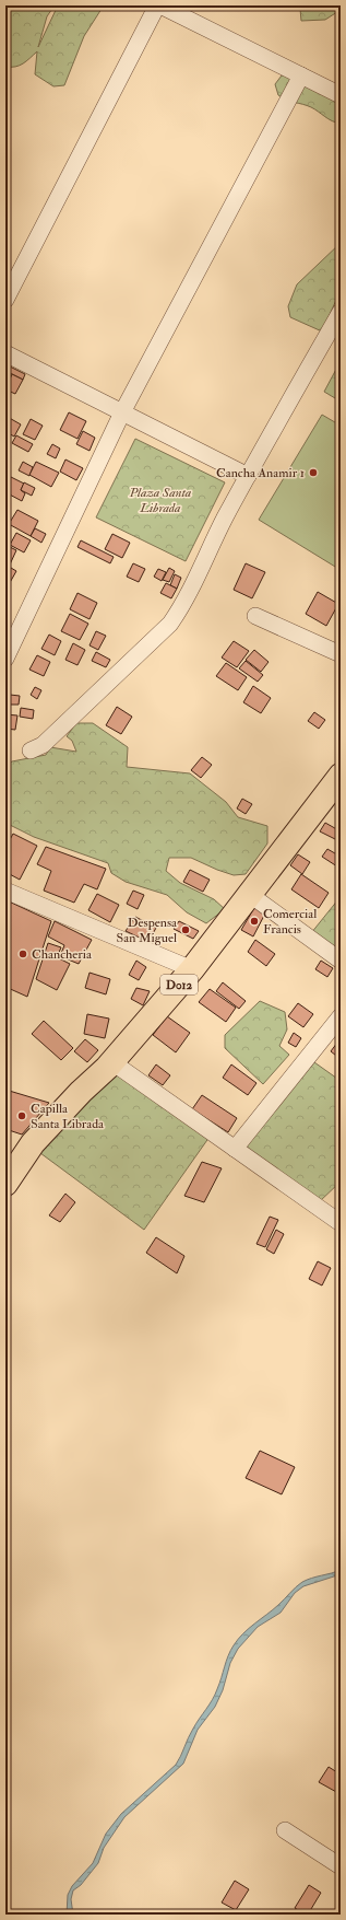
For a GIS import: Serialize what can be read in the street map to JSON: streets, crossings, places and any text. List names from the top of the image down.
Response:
{
  "streets": {
    "main road": ["D012"]
  },
  "parks": ["Plaza Santa Librada"],
  "places": [
    "Cancha Anamir 1",
    "Comercial Francis",
    "Despensa San Miguel",
    "Chancheria",
    "Capilla Santa Librada"
  ]
}
